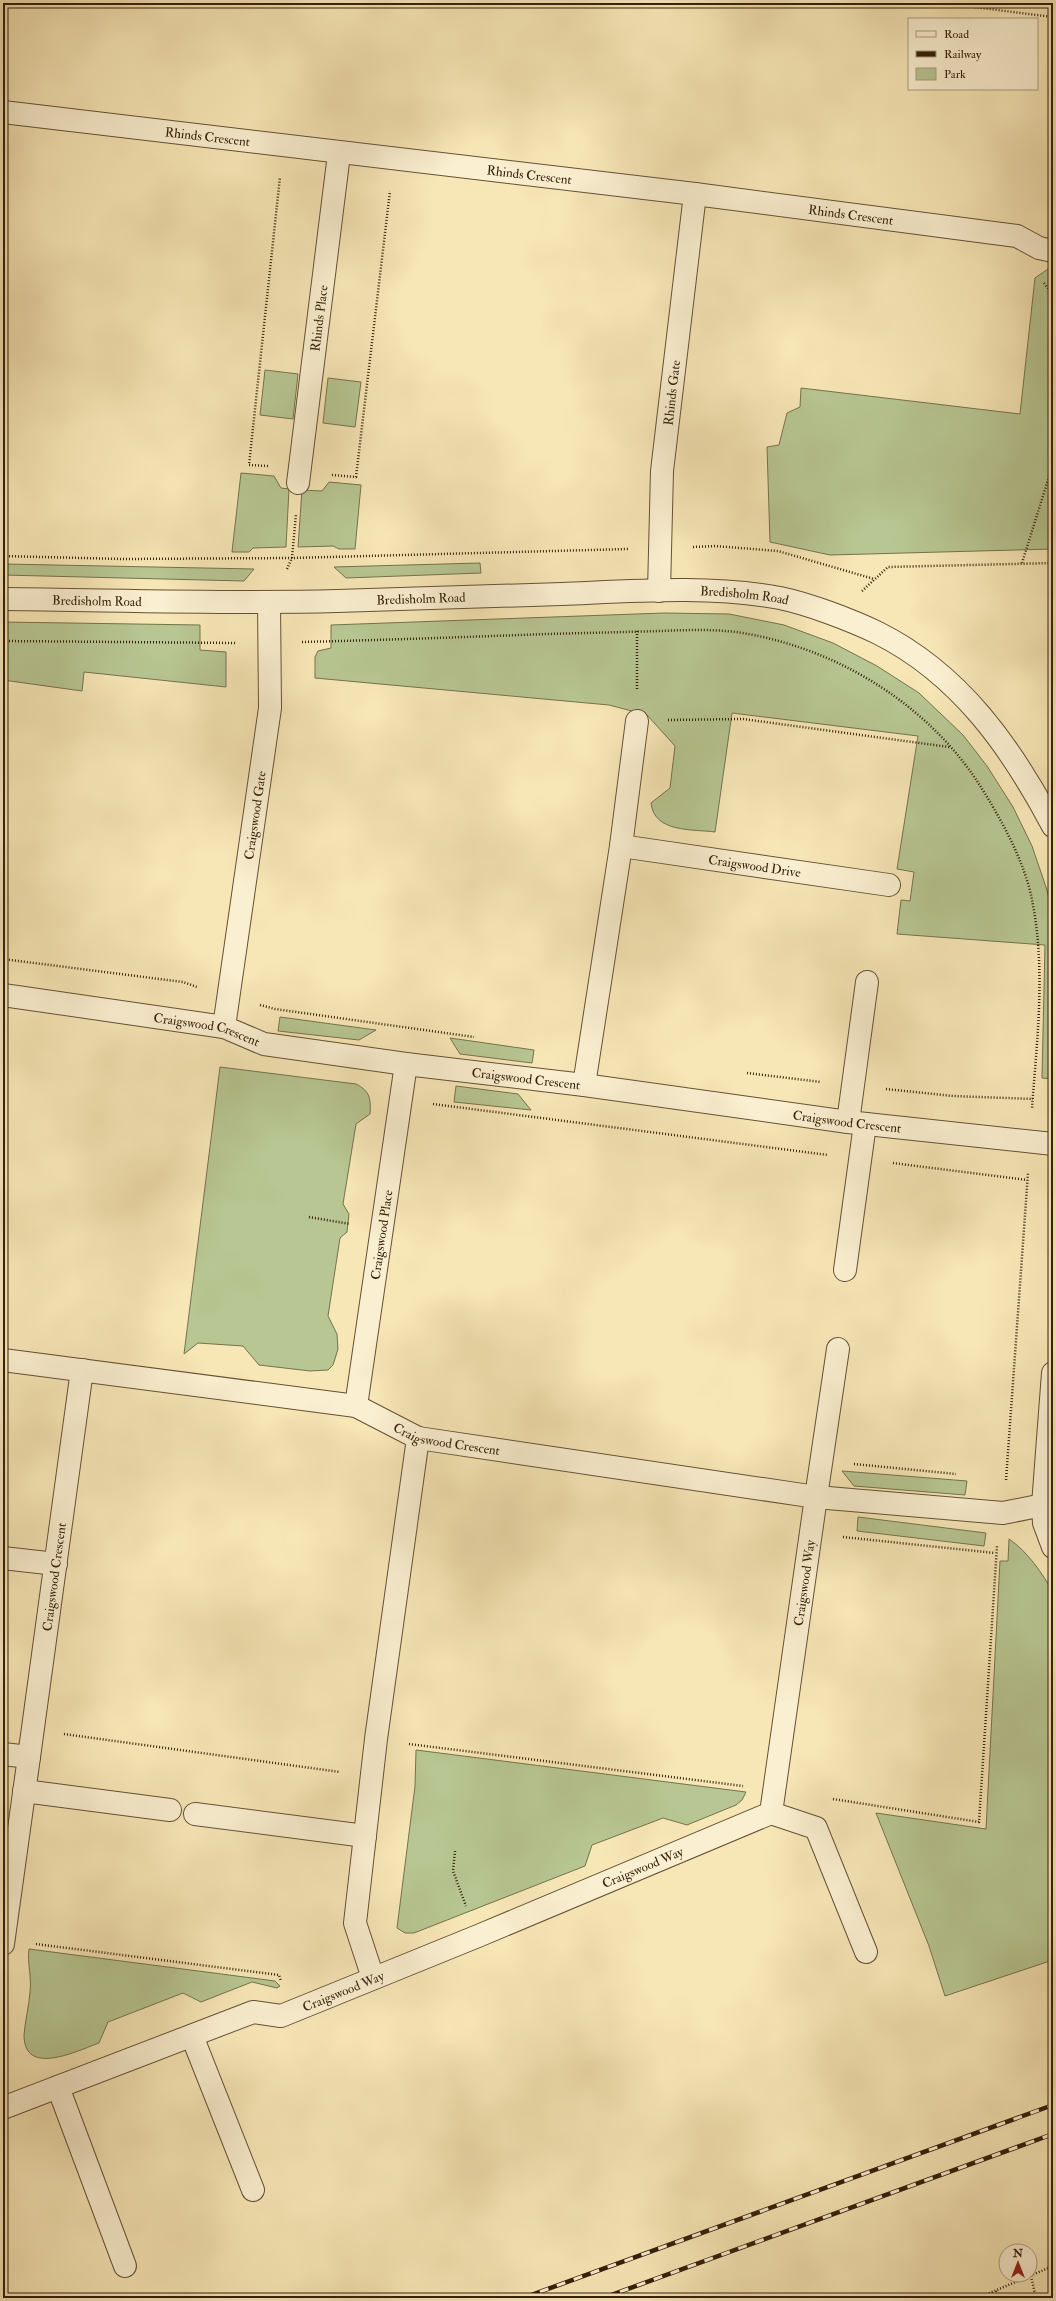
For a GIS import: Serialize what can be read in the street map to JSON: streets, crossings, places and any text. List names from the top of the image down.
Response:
{
  "streets": {
    "street": [
      "Rhinds Crescent",
      "Rhinds Place",
      "Rhinds Gate",
      "Bredisholm Road",
      "Craigswood Gate",
      "Craigswood Drive",
      "Craigswood Crescent",
      "Craigswood Place",
      "Craigswood Way"
    ]
  },
  "crossings": [
    ["Rhinds Crescent", "Rhinds Place"],
    ["Rhinds Crescent", "Rhinds Gate"],
    ["Rhinds Gate", "Bredisholm Road"],
    ["Bredisholm Road", "Craigswood Gate"],
    ["Craigswood Gate", "Craigswood Crescent"],
    ["Craigswood Crescent", "Craigswood Place"],
    ["Craigswood Crescent", "Craigswood Way"]
  ],
  "legend": ["Road", "Railway", "Park"],
  "north": "top"
}
